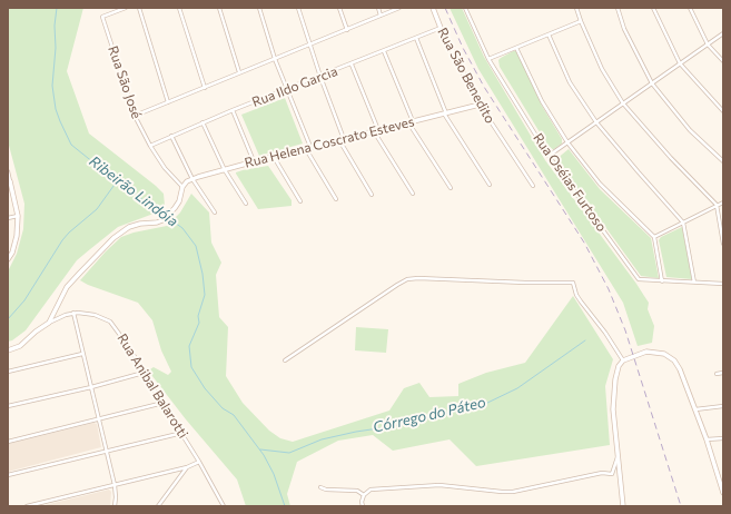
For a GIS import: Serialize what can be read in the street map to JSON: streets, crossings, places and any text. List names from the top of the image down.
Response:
{
  "streets": {
    "street": [
      "Rua São Benedito",
      "Rua São José",
      "Rua Ildo Garcia",
      "Rua Helena Coscrato Esteves",
      "Rua Oséias Furtoso",
      "Rua Anibal Balarotti"
    ]
  },
  "crossings": [
    ["Rua São Benedito", "Rua Ildo Garcia"],
    ["Rua São Benedito", "Rua Helena Coscrato Esteves"],
    ["Rua São José", "Rua Ildo Garcia"],
    ["Rua São José", "Rua Helena Coscrato Esteves"]
  ],
  "water": ["Ribeirão Lindóia", "Córrego do Páteo"]
}
